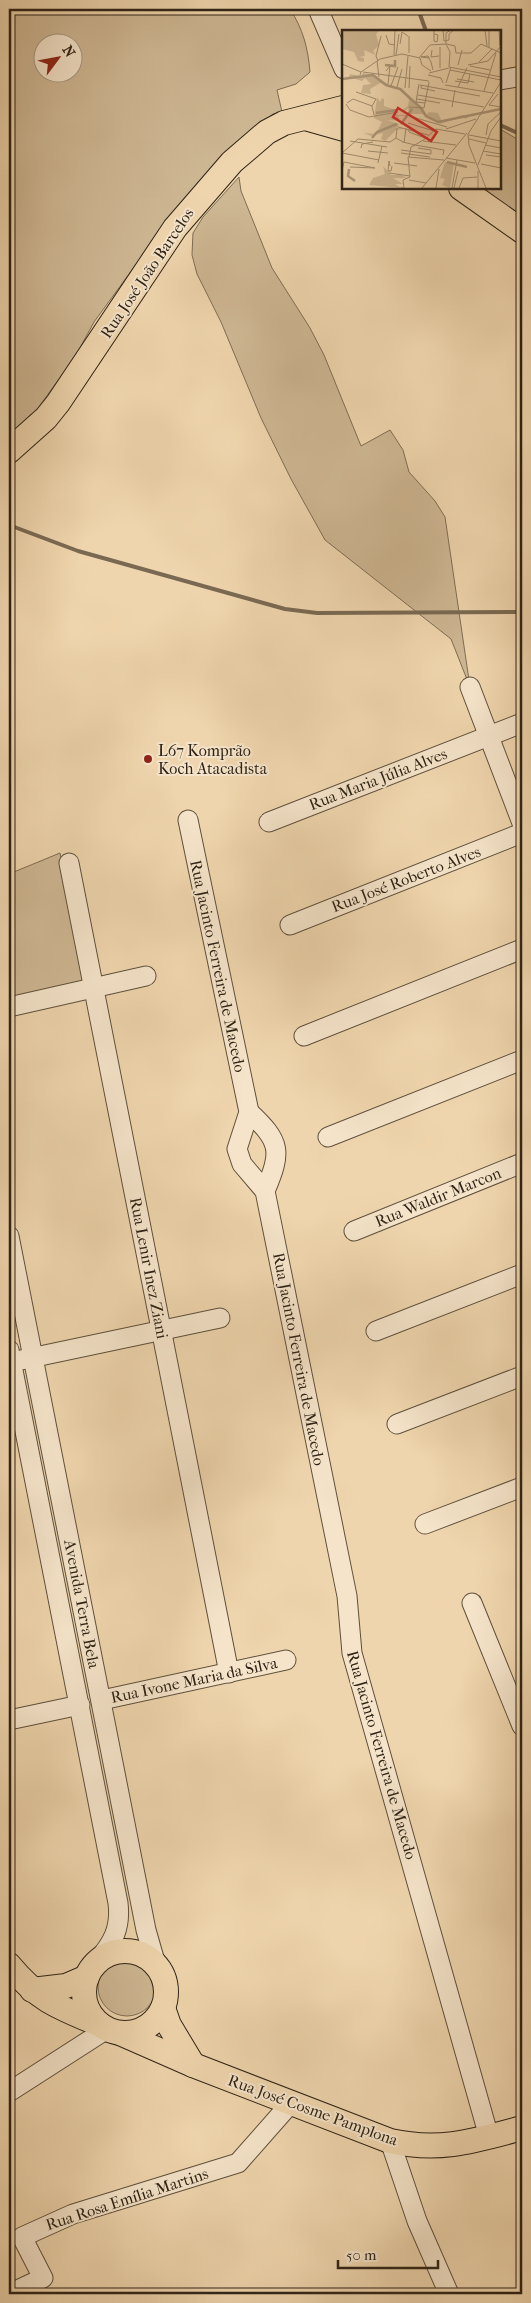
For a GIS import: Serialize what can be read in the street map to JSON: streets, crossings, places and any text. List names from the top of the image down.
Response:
{
  "streets": {
    "main road": ["Rua José João Barcelos", "Rua José Cosme Pamplona"],
    "street": [
      "Rua Maria Júlia Alves",
      "Rua José Roberto Alves",
      "Rua Jacinto Ferreira de Macedo",
      "Rua Waldir Marcon",
      "Rua Lenir Inez Ziani",
      "Avenida Terra Bela",
      "Rua Ivone Maria da Silva",
      "Rua Rosa Emília Martins"
    ]
  },
  "crossings": [
    ["Rua Jacinto Ferreira de Macedo", "Rua José Cosme Pamplona"],
    ["Rua Lenir Inez Ziani", "Rua Ivone Maria da Silva"],
    ["Avenida Terra Bela", "Rua Ivone Maria da Silva"],
    ["Avenida Terra Bela", "Rua José Cosme Pamplona"],
    ["Rua José Cosme Pamplona", "Rua Rosa Emília Martins"]
  ],
  "places": ["L67 Komprão Koch Atacadista"],
  "scale_bar": "50 m",
  "north": "top right"
}
